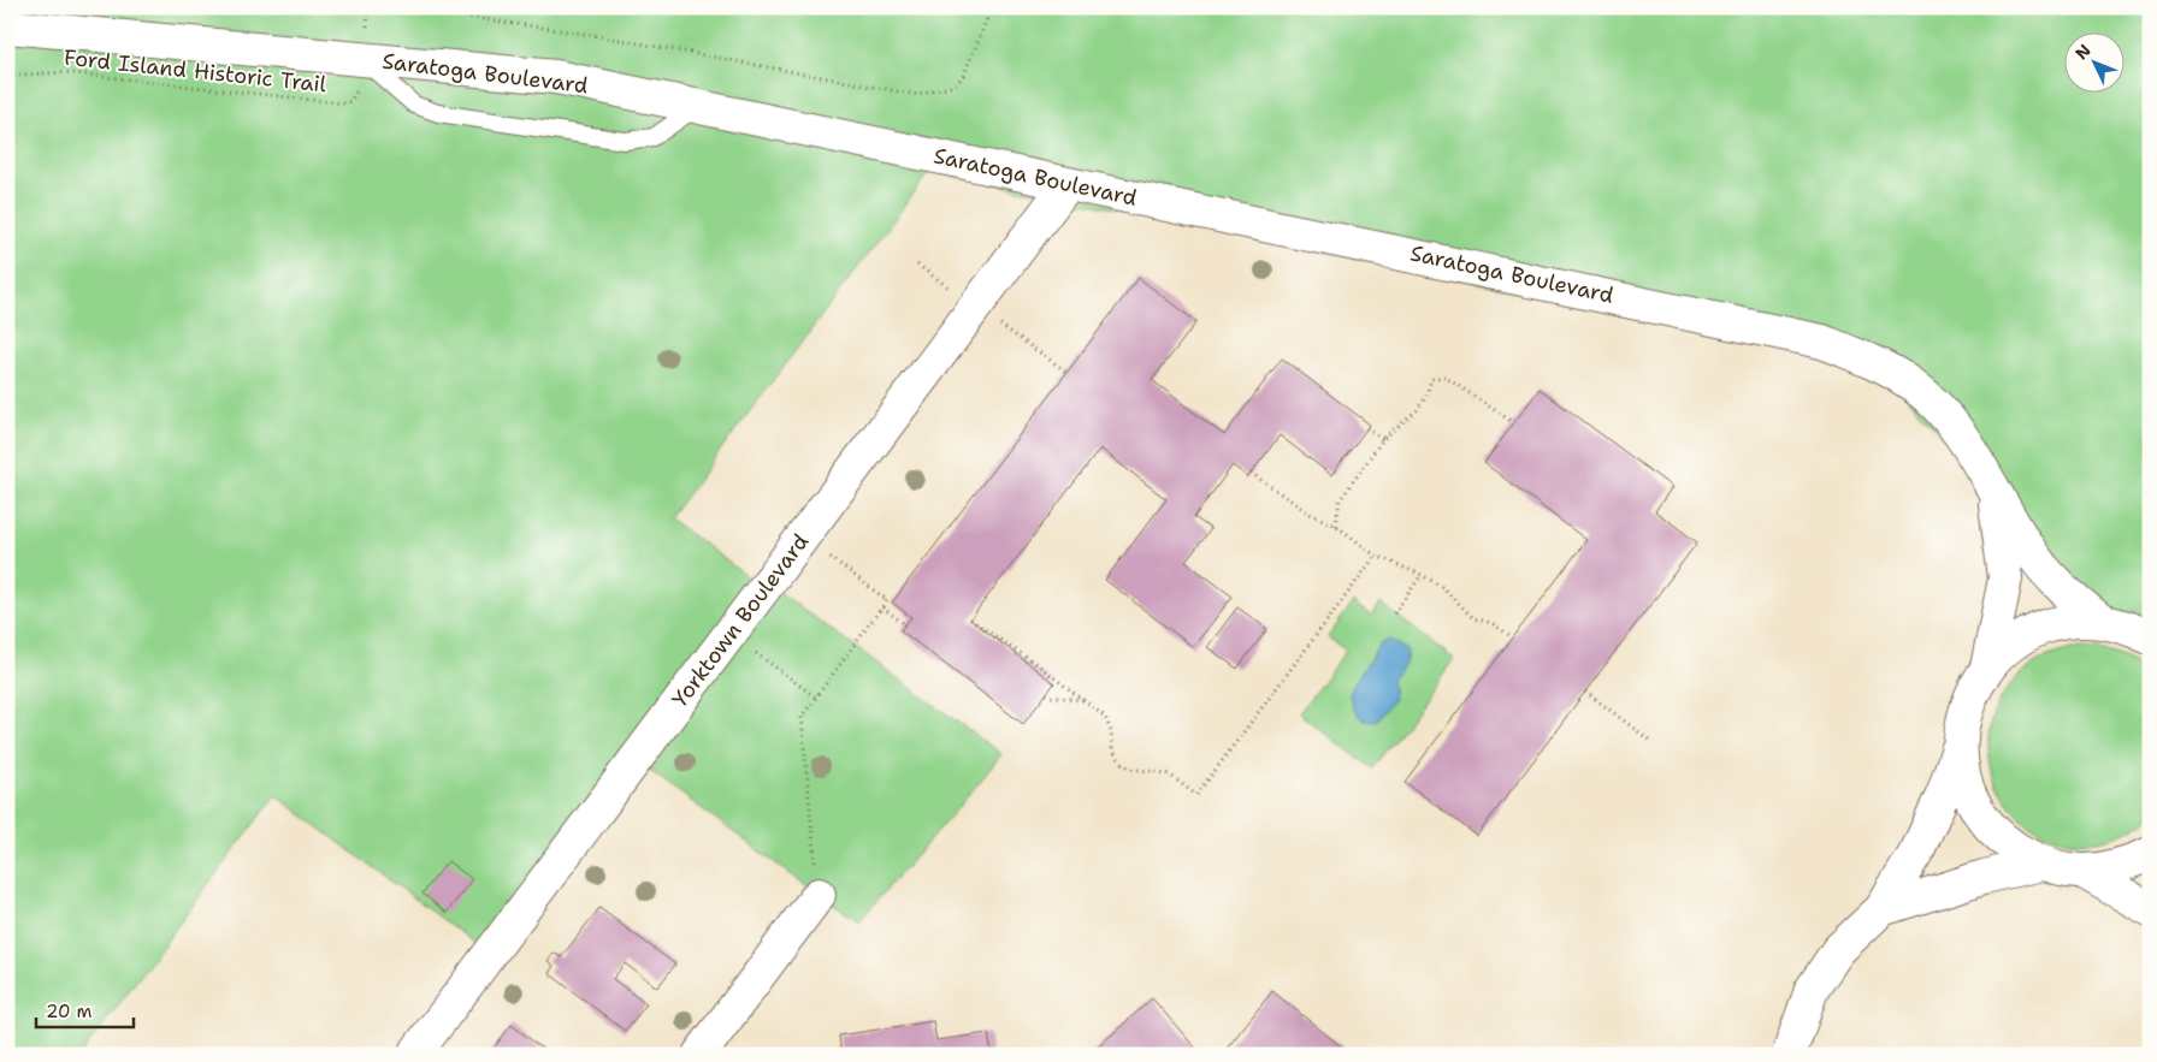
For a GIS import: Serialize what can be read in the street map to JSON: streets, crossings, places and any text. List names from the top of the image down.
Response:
{
  "streets": {
    "street": ["Saratoga Boulevard", "Yorktown Boulevard"],
    "path": ["Ford Island Historic Trail"]
  },
  "crossings": [
    ["Ford Island Historic Trail", "Saratoga Boulevard"],
    ["Saratoga Boulevard", "Yorktown Boulevard"]
  ],
  "scale_bar": "20 m",
  "north": "top left"
}
